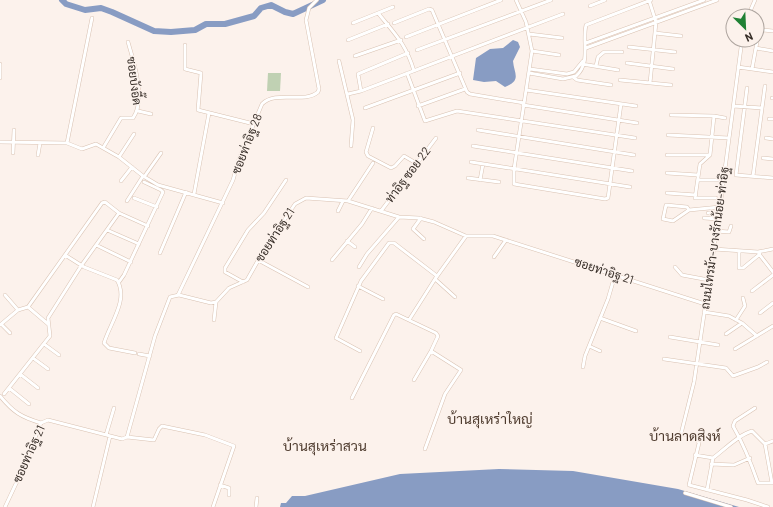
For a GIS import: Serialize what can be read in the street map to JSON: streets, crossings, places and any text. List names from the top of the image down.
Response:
{
  "streets": {
    "street": [
      "ซอยบังอี๊ด",
      "ซอยท่าอิฐ 28",
      "ท่าอิฐ ซอย 22",
      "ซอยท่าอิฐ 21",
      "ถนนไทรม้า-บางรักน้อย-ท่าอิฐ"
    ]
  },
  "crossings": [
    ["ท่าอิฐ ซอย 22", "ซอยท่าอิฐ 21"],
    ["ซอยท่าอิฐ 21", "ถนนไทรม้า-บางรักน้อย-ท่าอิฐ"]
  ],
  "districts": ["บ้านสุเหร่าใหญ่", "บ้านลาดสิงห์", "บ้านสุเหร่าสวน"],
  "north": "bottom right"
}
